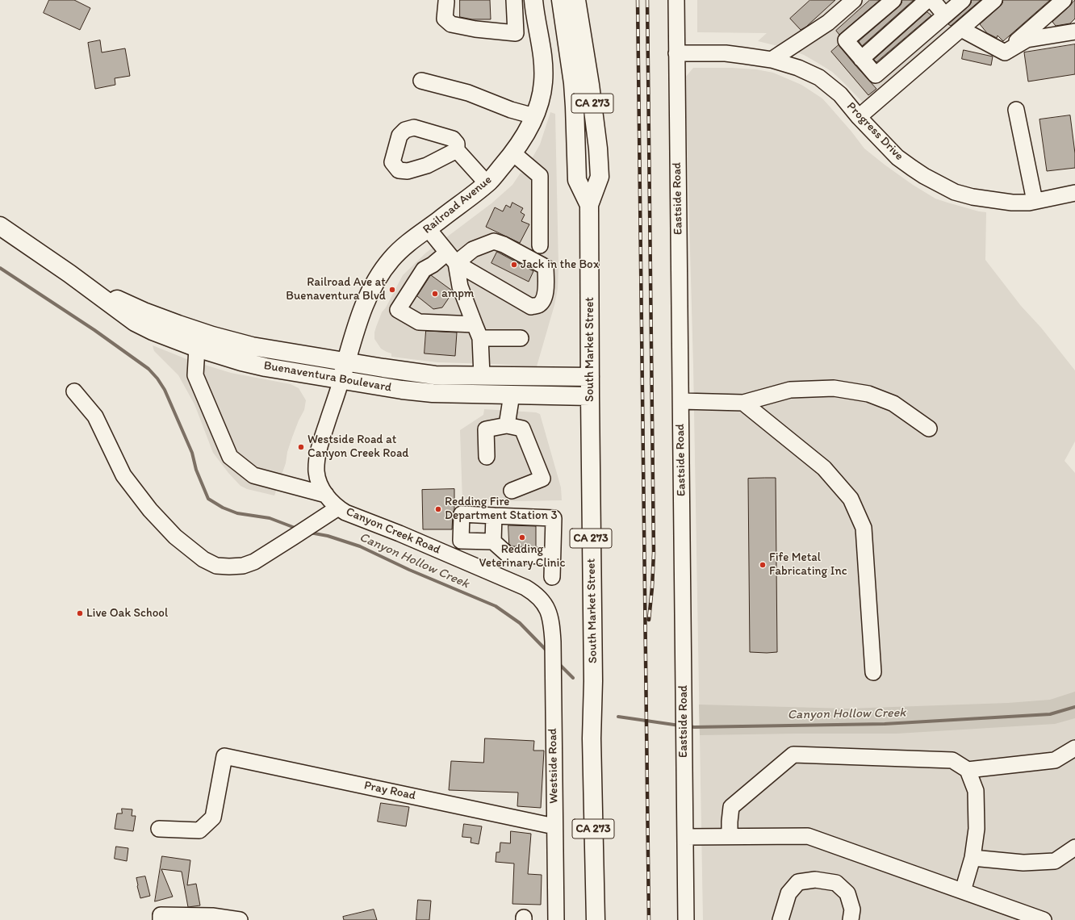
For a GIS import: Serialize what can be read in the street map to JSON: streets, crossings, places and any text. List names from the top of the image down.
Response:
{
  "streets": {
    "main road": [
      "CA 273",
      "Railroad Avenue",
      "South Market Street",
      "Buenaventura Boulevard",
      "Canyon Creek Road"
    ],
    "street": [
      "Progress Drive",
      "Eastside Road",
      "Westside Road",
      "Pray Road"
    ]
  },
  "crossings": [
    ["Progress Drive", "Eastside Road"],
    ["Railroad Avenue", "Buenaventura Boulevard"],
    ["Railroad Avenue", "Canyon Creek Road"],
    ["South Market Street", "Buenaventura Boulevard"],
    ["Buenaventura Boulevard", "Canyon Creek Road"],
    ["Canyon Creek Road", "Westside Road"],
    ["Westside Road", "Pray Road"]
  ],
  "water": ["Canyon Hollow Creek"],
  "places": [
    "Jack in the Box",
    "Railroad Ave at Buenaventura Blvd",
    "ampm",
    "Westside Road at Canyon Creek Road",
    "Redding Fire Department Station 3",
    "Redding Veterinary Clinic",
    "Fife Metal Fabricating Inc",
    "Live Oak School"
  ]
}
